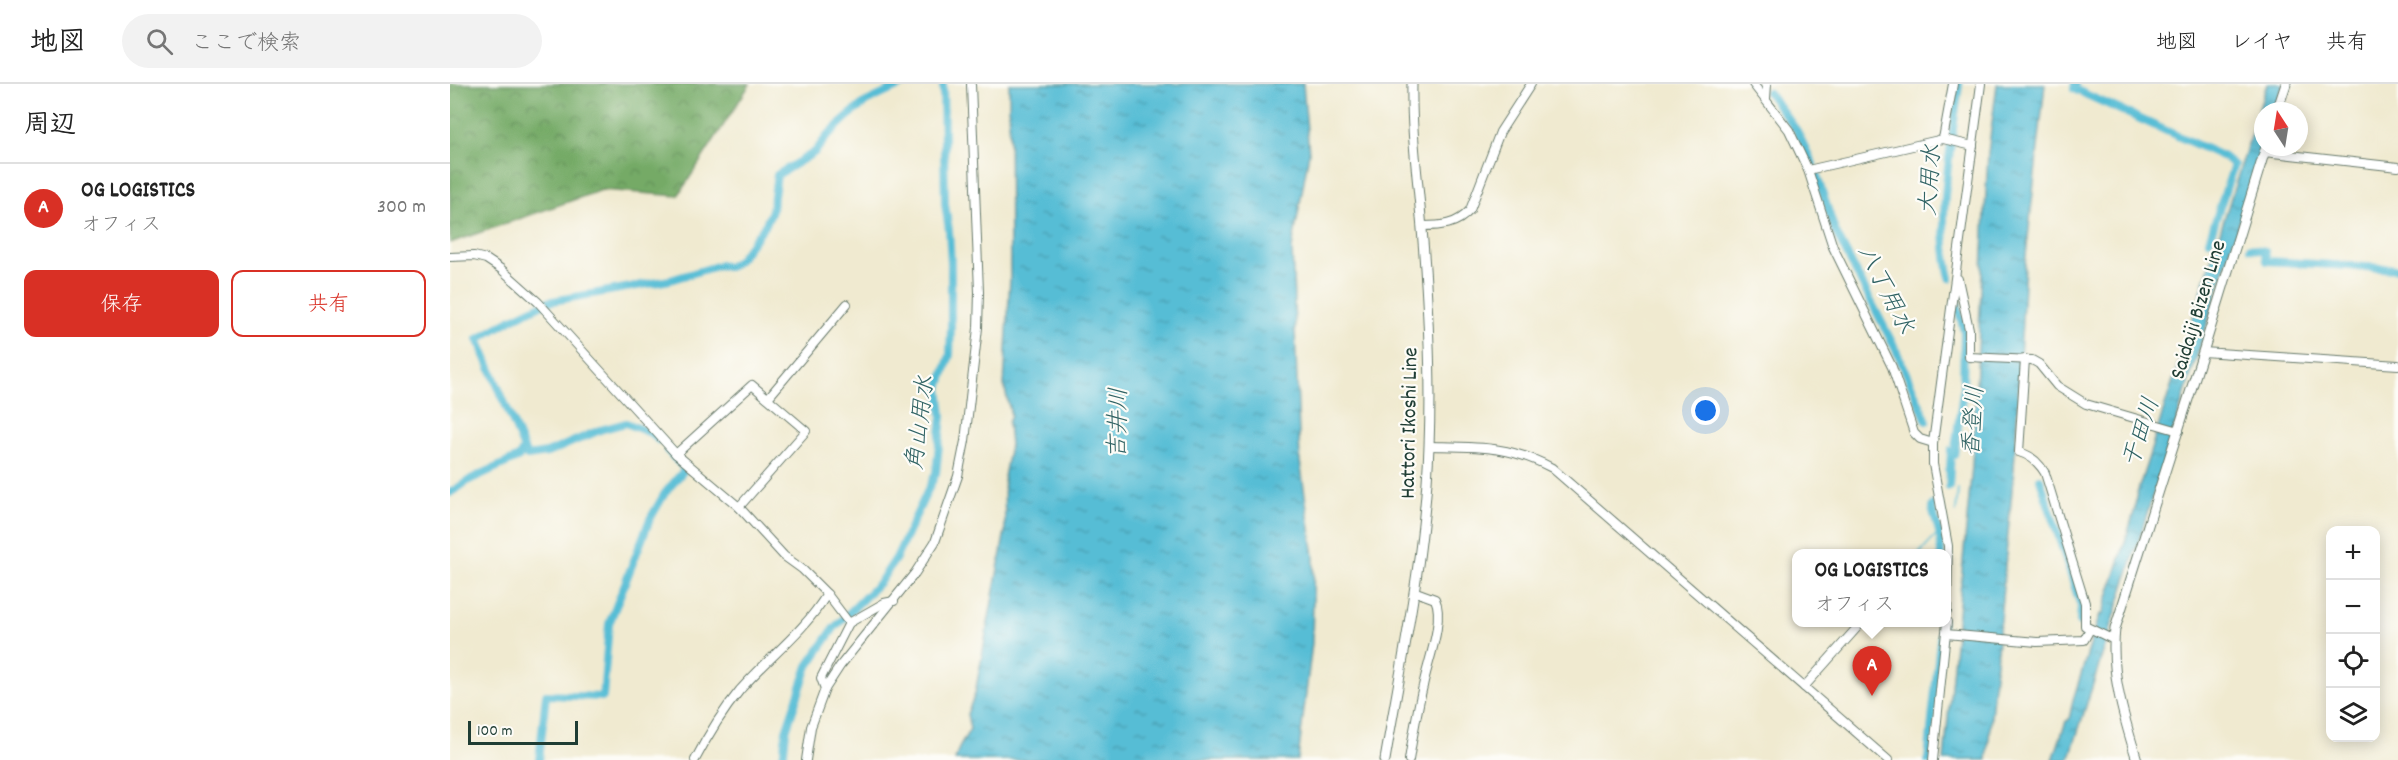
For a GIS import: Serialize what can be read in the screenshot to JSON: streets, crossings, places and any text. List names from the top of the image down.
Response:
{
  "streets": {
    "main road": ["Saidaiji Bizen Line", "Hattori Ikoshi Line"]
  },
  "water": [
    "大用水",
    "八丁用水",
    "香登川",
    "角山用水",
    "吉井川",
    "干田川"
  ],
  "scale_bar": "100 m",
  "north": "top",
  "page": {
    "header": "地図",
    "search": "ここで検索",
    "nav": ["地図", "レイヤ", "共有"],
    "heading": "周辺",
    "list": [
      {
        "mark": "A",
        "name": "OG LOGISTICS",
        "note": "オフィス",
        "value": "300 m"
      }
    ],
    "buttons": ["保存", "共有"],
    "map_buttons": ["+", "−"],
    "popup": ["OG LOGISTICS", "オフィス"],
    "pins": "A",
    "scale": "100 m"
  }
}
